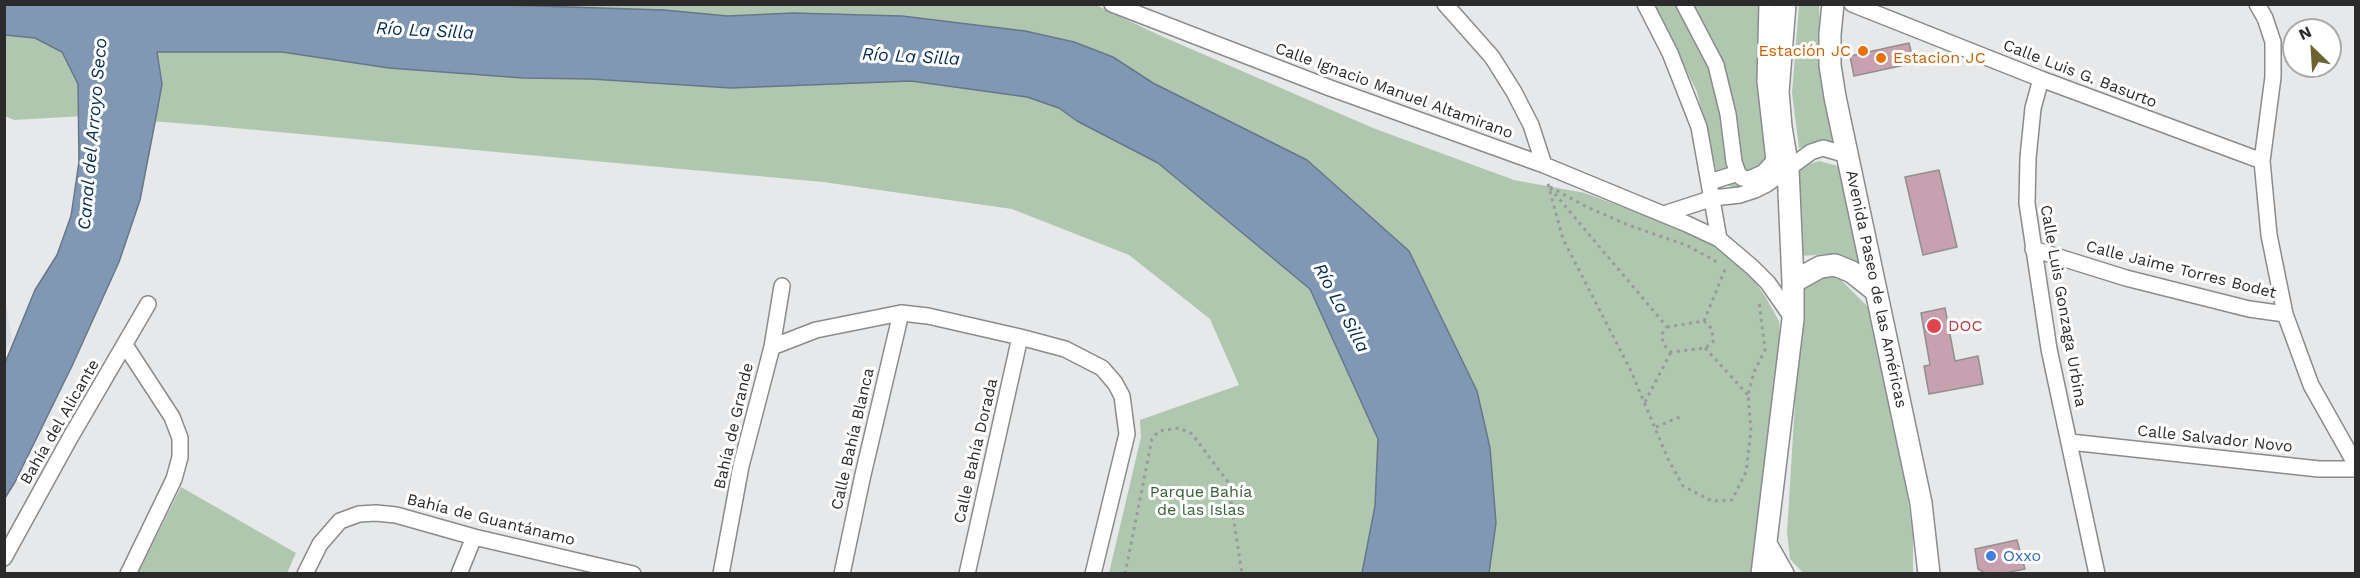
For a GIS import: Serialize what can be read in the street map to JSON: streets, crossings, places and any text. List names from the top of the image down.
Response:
{
  "streets": {
    "main road": ["Avenida Paseo de las Américas"],
    "street": [
      "Calle Luis G. Basurto",
      "Calle Ignacio Manuel Altamirano",
      "Calle Jaime Torres Bodet",
      "Calle Luis Gonzaga Urbina",
      "Bahía del Alicante",
      "Bahía de Grande",
      "Calle Bahía Blanca",
      "Calle Salvador Novo",
      "Calle Bahía Dorada",
      "Bahía de Guantánamo"
    ]
  },
  "crossings": [
    ["Calle Luis G. Basurto", "Calle Luis Gonzaga Urbina"],
    ["Calle Jaime Torres Bodet", "Calle Luis Gonzaga Urbina"],
    ["Calle Luis Gonzaga Urbina", "Calle Salvador Novo"]
  ],
  "water": ["Río La Silla", "Canal del Arroyo Seco"],
  "parks": ["Parque Bahía de las Islas"],
  "places": [
    "Estación JC",
    "Estacion JC",
    "DOC",
    "Oxxo"
  ],
  "north": "top left"
}
